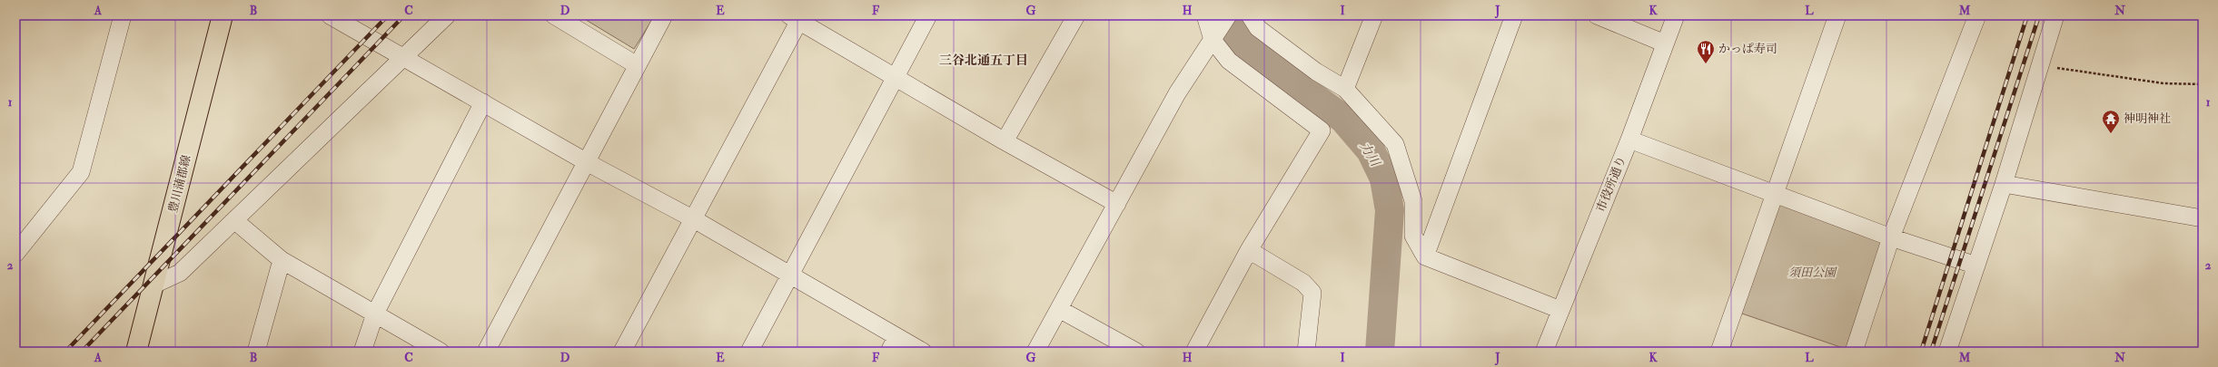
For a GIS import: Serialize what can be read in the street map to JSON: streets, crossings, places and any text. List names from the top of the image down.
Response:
{
  "streets": {
    "main road": ["豊川蒲郡線"],
    "street": ["市役所通り"]
  },
  "districts": ["三谷北通五丁目"],
  "water": ["力川"],
  "parks": ["須田公園"],
  "places": {
    "restaurant": ["かっぱ寿司"],
    "temple": ["神明神社"]
  },
  "grid": {
    "columns": [
      "A",
      "B",
      "C",
      "D",
      "E",
      "F",
      "G",
      "H",
      "I",
      "J",
      "K",
      "L",
      "M",
      "N"
    ],
    "rows": ["1", "2"]
  }
}
